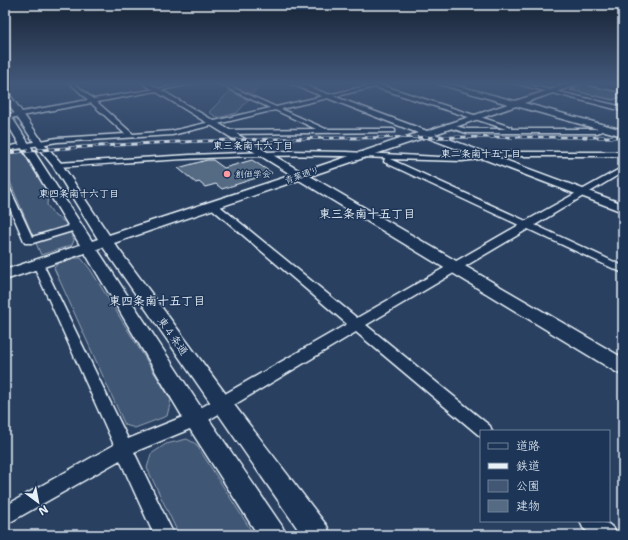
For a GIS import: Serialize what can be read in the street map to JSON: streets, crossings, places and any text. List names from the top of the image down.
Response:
{
  "streets": {
    "street": ["青葉通り", "東４条通"]
  },
  "crossings": [
    ["青葉通り", "東４条通"]
  ],
  "districts": [
    "東三条南十六丁目",
    "東二条南十五丁目",
    "東四条南十六丁目",
    "東三条南十五丁目",
    "東四条南十五丁目"
  ],
  "places": ["創価学会"],
  "legend": [
    "道路",
    "鉄道",
    "公園",
    "建物"
  ],
  "north": "bottom right"
}
